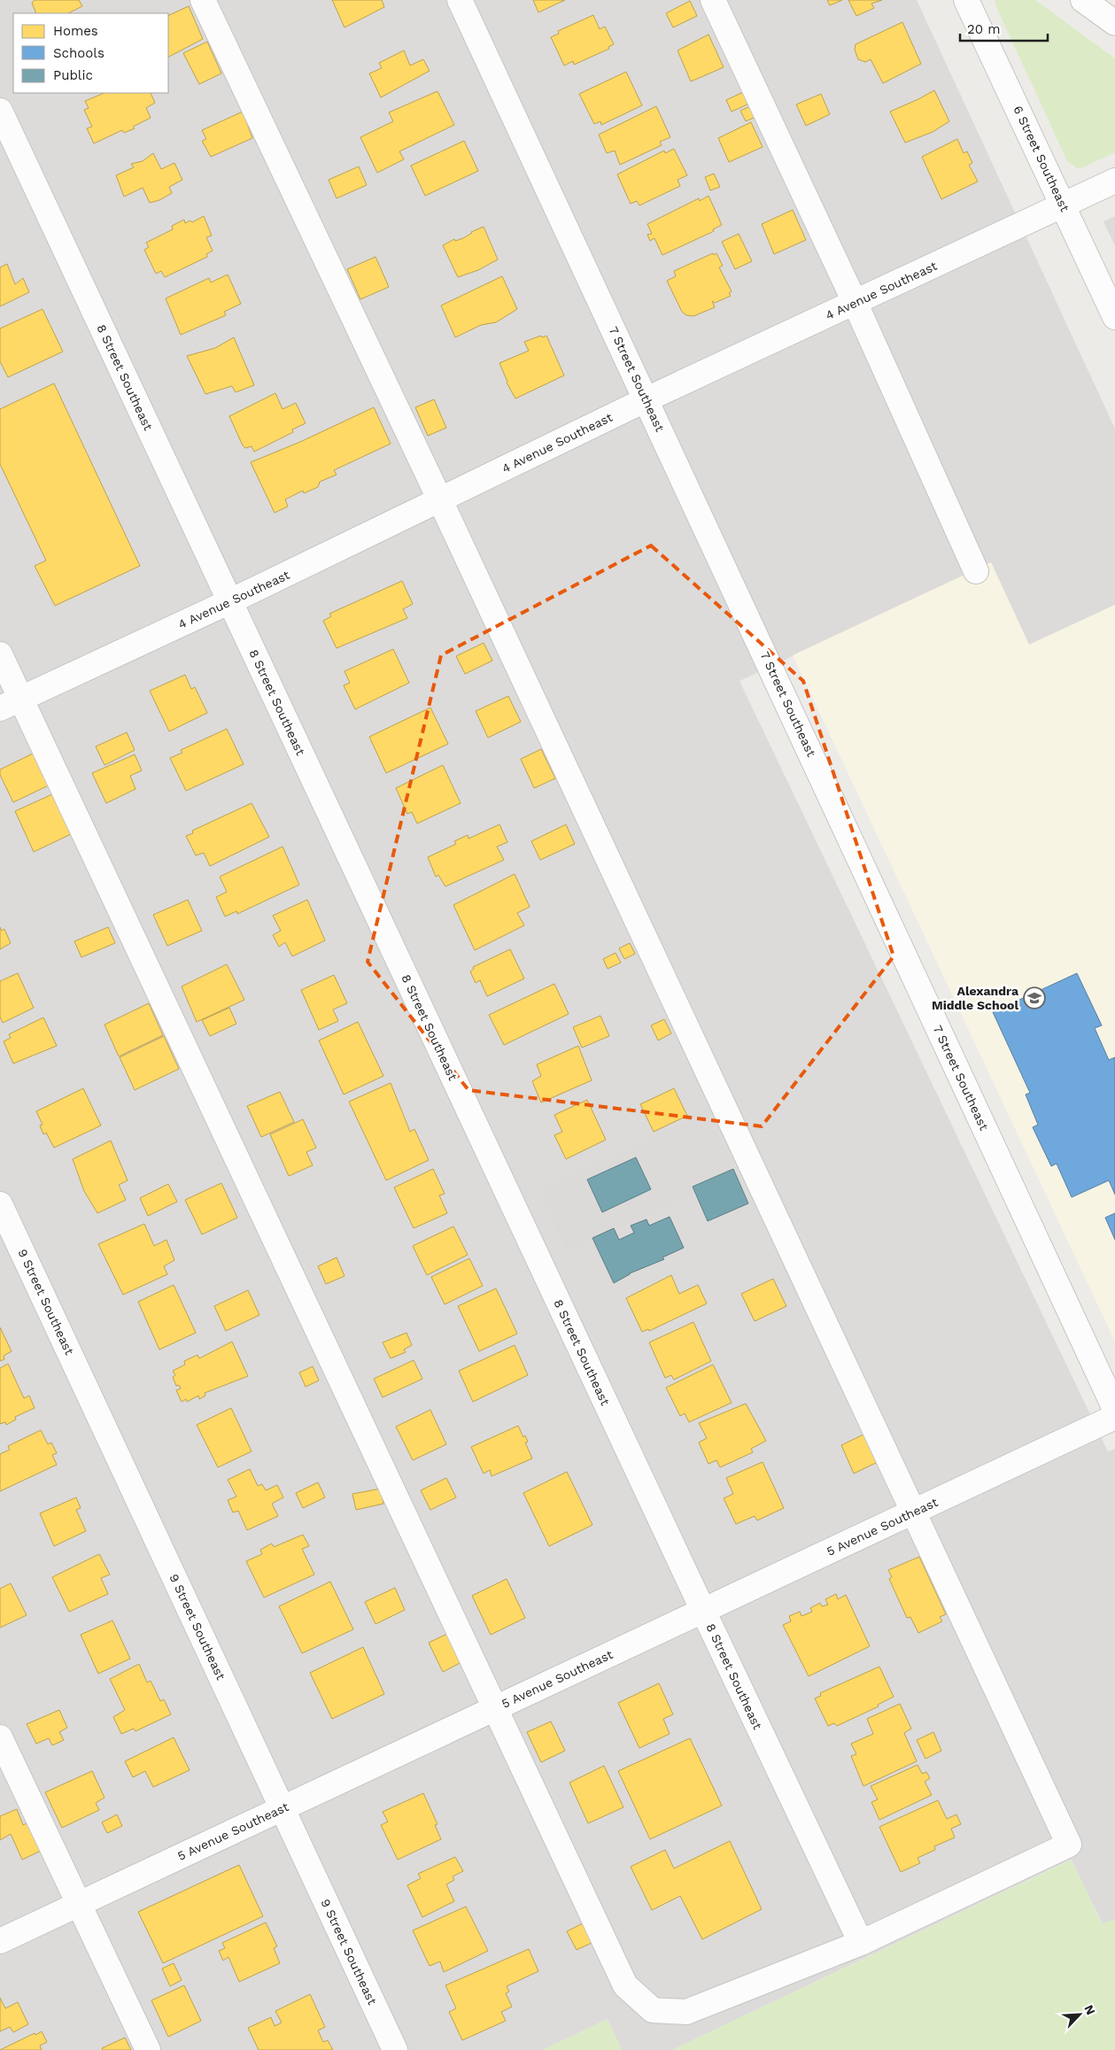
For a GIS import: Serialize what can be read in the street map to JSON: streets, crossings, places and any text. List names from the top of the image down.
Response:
{
  "streets": {
    "street": [
      "6 Street Southeast",
      "4 Avenue Southeast",
      "8 Street Southeast",
      "7 Street Southeast",
      "9 Street Southeast",
      "5 Avenue Southeast"
    ]
  },
  "crossings": [
    ["6 Street Southeast", "4 Avenue Southeast"],
    ["4 Avenue Southeast", "8 Street Southeast"],
    ["4 Avenue Southeast", "7 Street Southeast"],
    ["8 Street Southeast", "5 Avenue Southeast"],
    ["9 Street Southeast", "5 Avenue Southeast"]
  ],
  "places": {
    "school or university": ["Alexandra Middle School"]
  },
  "legend": ["Homes", "Schools", "Public"],
  "scale_bar": "20 m",
  "north": "top right"
}
